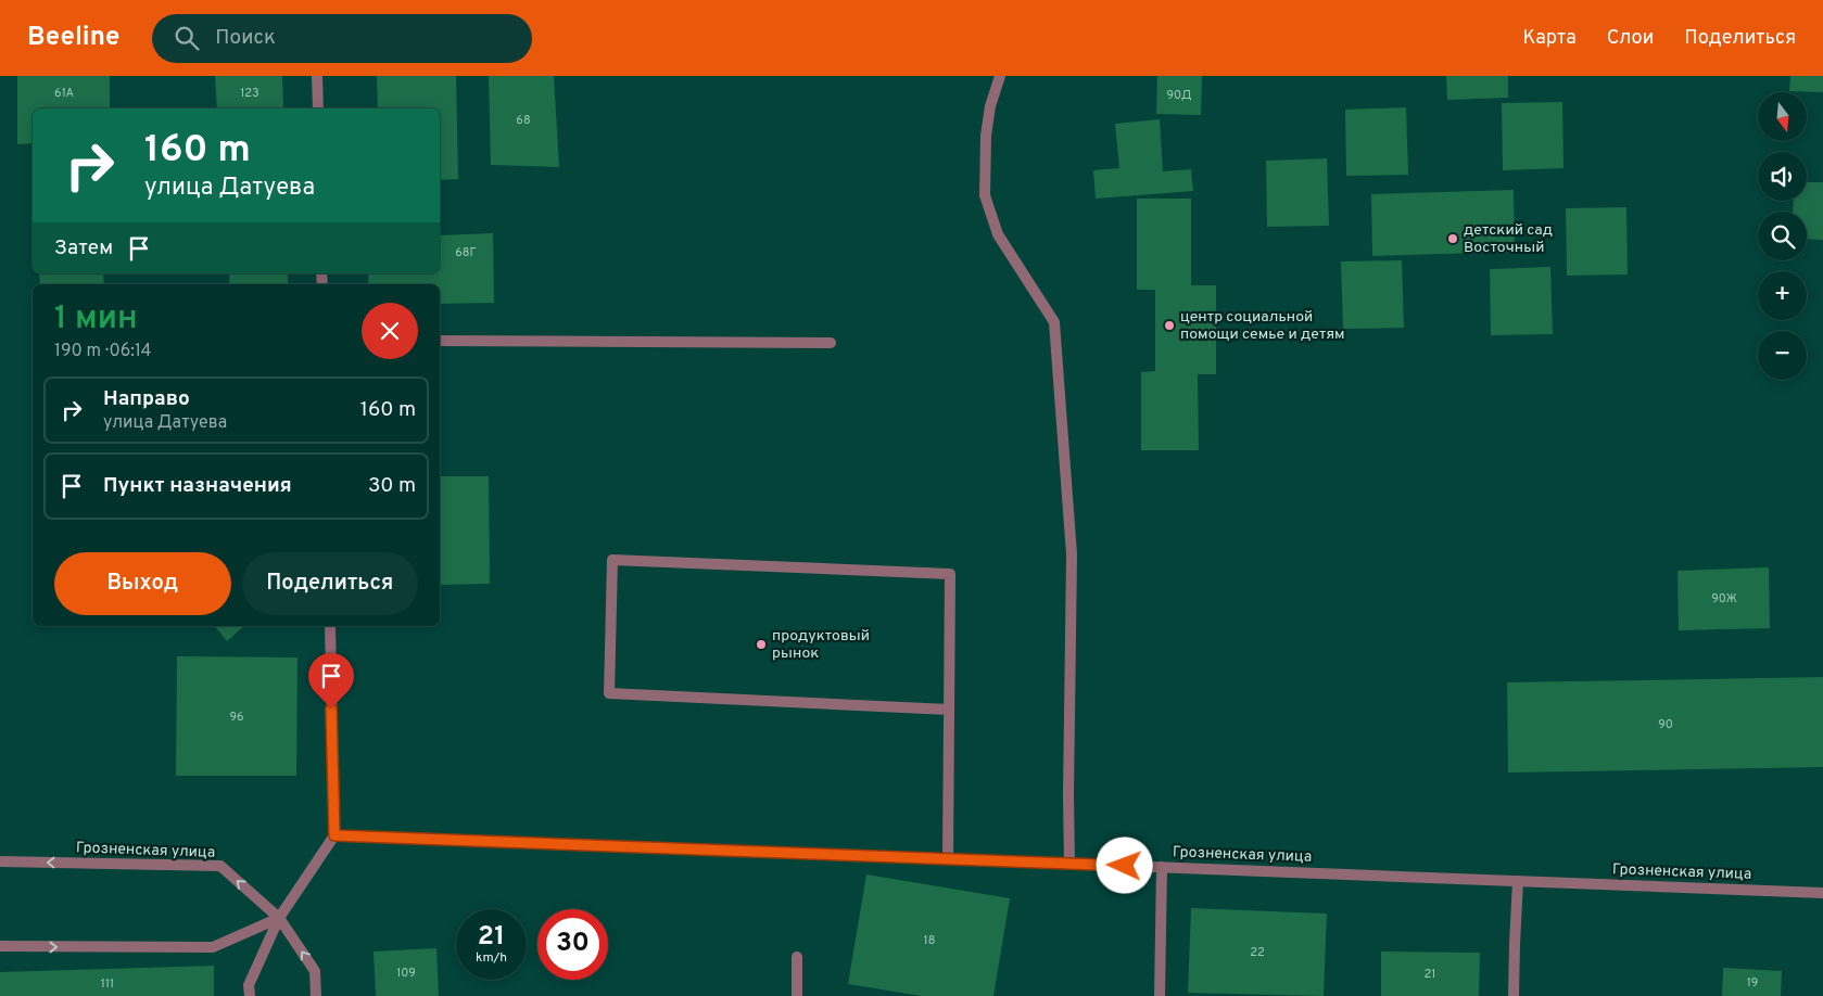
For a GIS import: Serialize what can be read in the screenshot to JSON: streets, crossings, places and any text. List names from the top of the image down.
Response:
{
  "streets": {
    "street": ["Грозненская улица"]
  },
  "places": ["детский сад Восточный", "центр социальной помощи семье и детям", "продуктовый рынок"],
  "house_numbers": [
    "61А",
    "123",
    "90Д",
    "68",
    "68Г",
    "90Ж",
    "96",
    "90",
    "18",
    "22",
    "109",
    "21",
    "19",
    "111"
  ],
  "north": "bottom",
  "page": {
    "header": "Beeline",
    "search": "Поиск",
    "nav": ["Карта", "Слои", "Поделиться"],
    "map_buttons": ["+", "−"],
    "turn": ["160 m", "улица Датуева"],
    "then": "Затем",
    "heading": ["1 мин", "190 m · 06:14"],
    "list": [
      {
        "name": "Направо",
        "note": "улица Датуева",
        "value": "160 m"
      },
      {
        "name": "Пункт назначения",
        "value": "30 m"
      }
    ],
    "buttons": ["Выход", "Поделиться"],
    "speed": "21 km/h",
    "limit": "30"
  }
}
